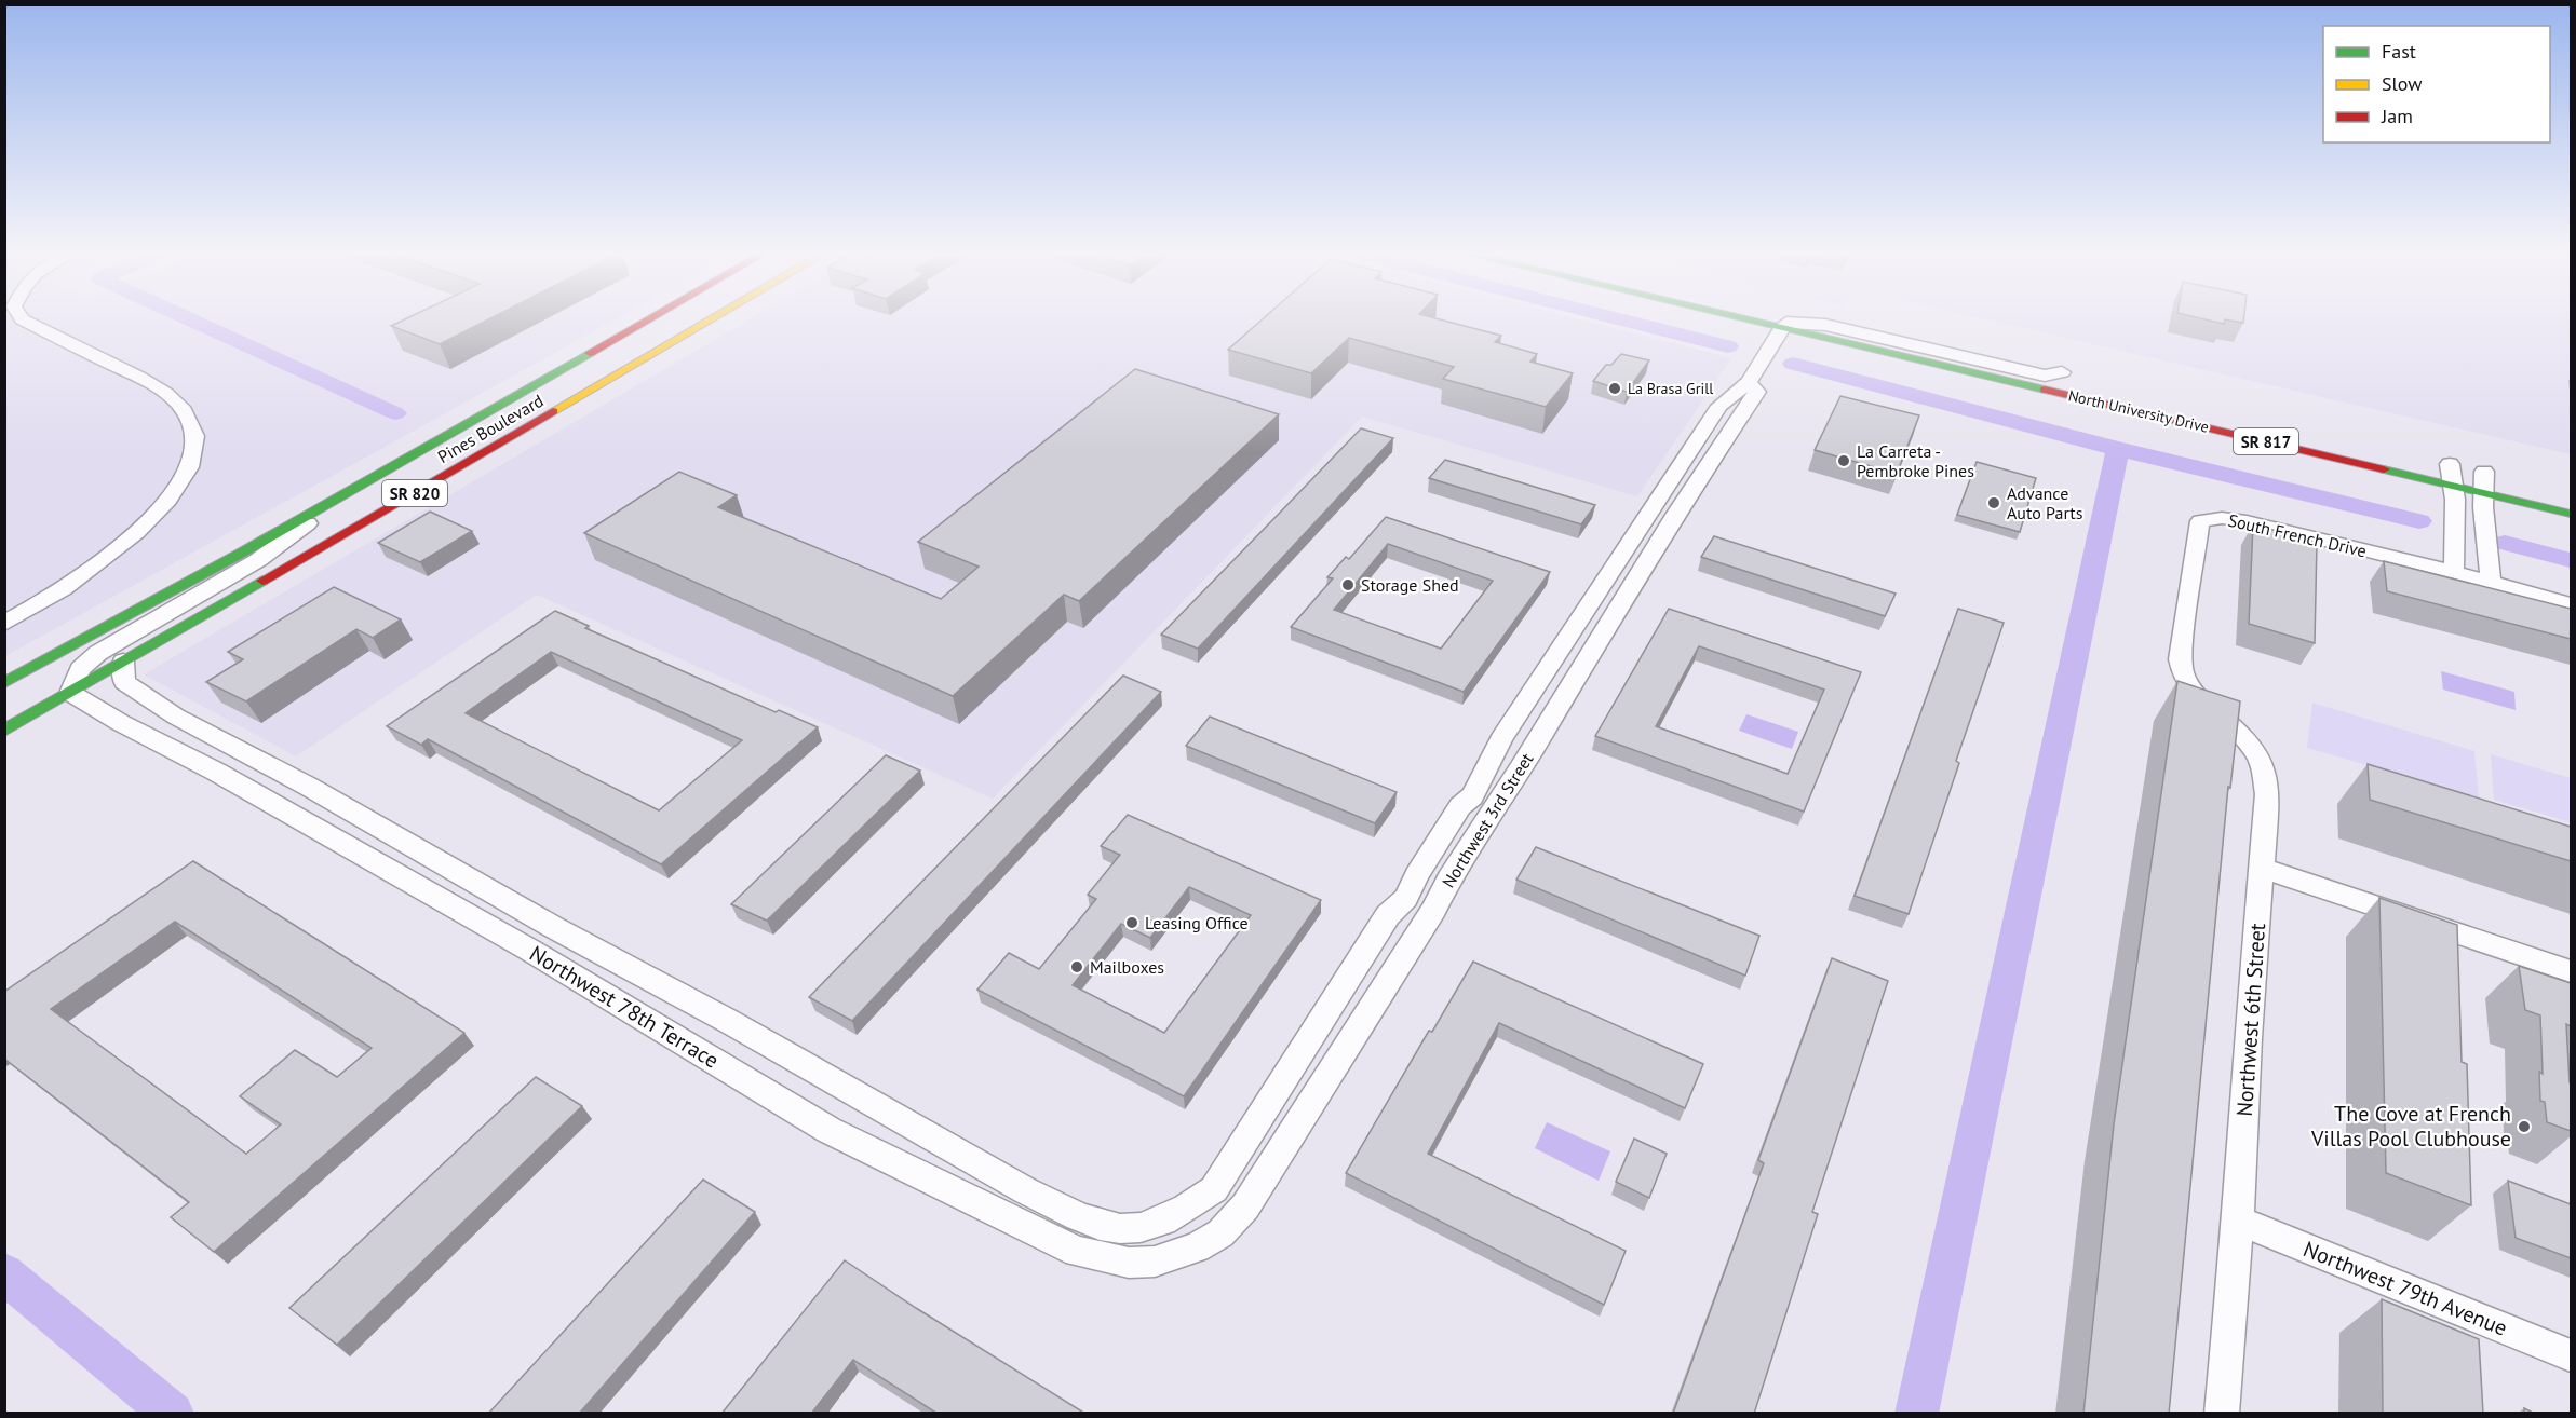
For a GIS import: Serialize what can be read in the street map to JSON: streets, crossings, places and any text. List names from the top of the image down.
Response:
{
  "streets": {
    "main road": [
      "North University Drive",
      "Pines Boulevard",
      "SR 817",
      "SR 820"
    ],
    "street": [
      "South French Drive",
      "Northwest 3rd Street",
      "Northwest 78th Terrace",
      "Northwest 6th Street",
      "Northwest 79th Avenue"
    ]
  },
  "crossings": [
    ["Pines Boulevard", "Northwest 78th Terrace"],
    ["South French Drive", "Northwest 6th Street"],
    ["Northwest 3rd Street", "Northwest 78th Terrace"],
    ["Northwest 6th Street", "Northwest 79th Avenue"]
  ],
  "places": [
    "La Brasa Grill",
    "La Carreta - Pembroke Pines",
    "Advance Auto Parts",
    "Storage Shed",
    "Leasing Office",
    "Mailboxes",
    "The Cove at French Villas Pool Clubhouse"
  ],
  "legend": ["Fast", "Slow", "Jam"]
}
